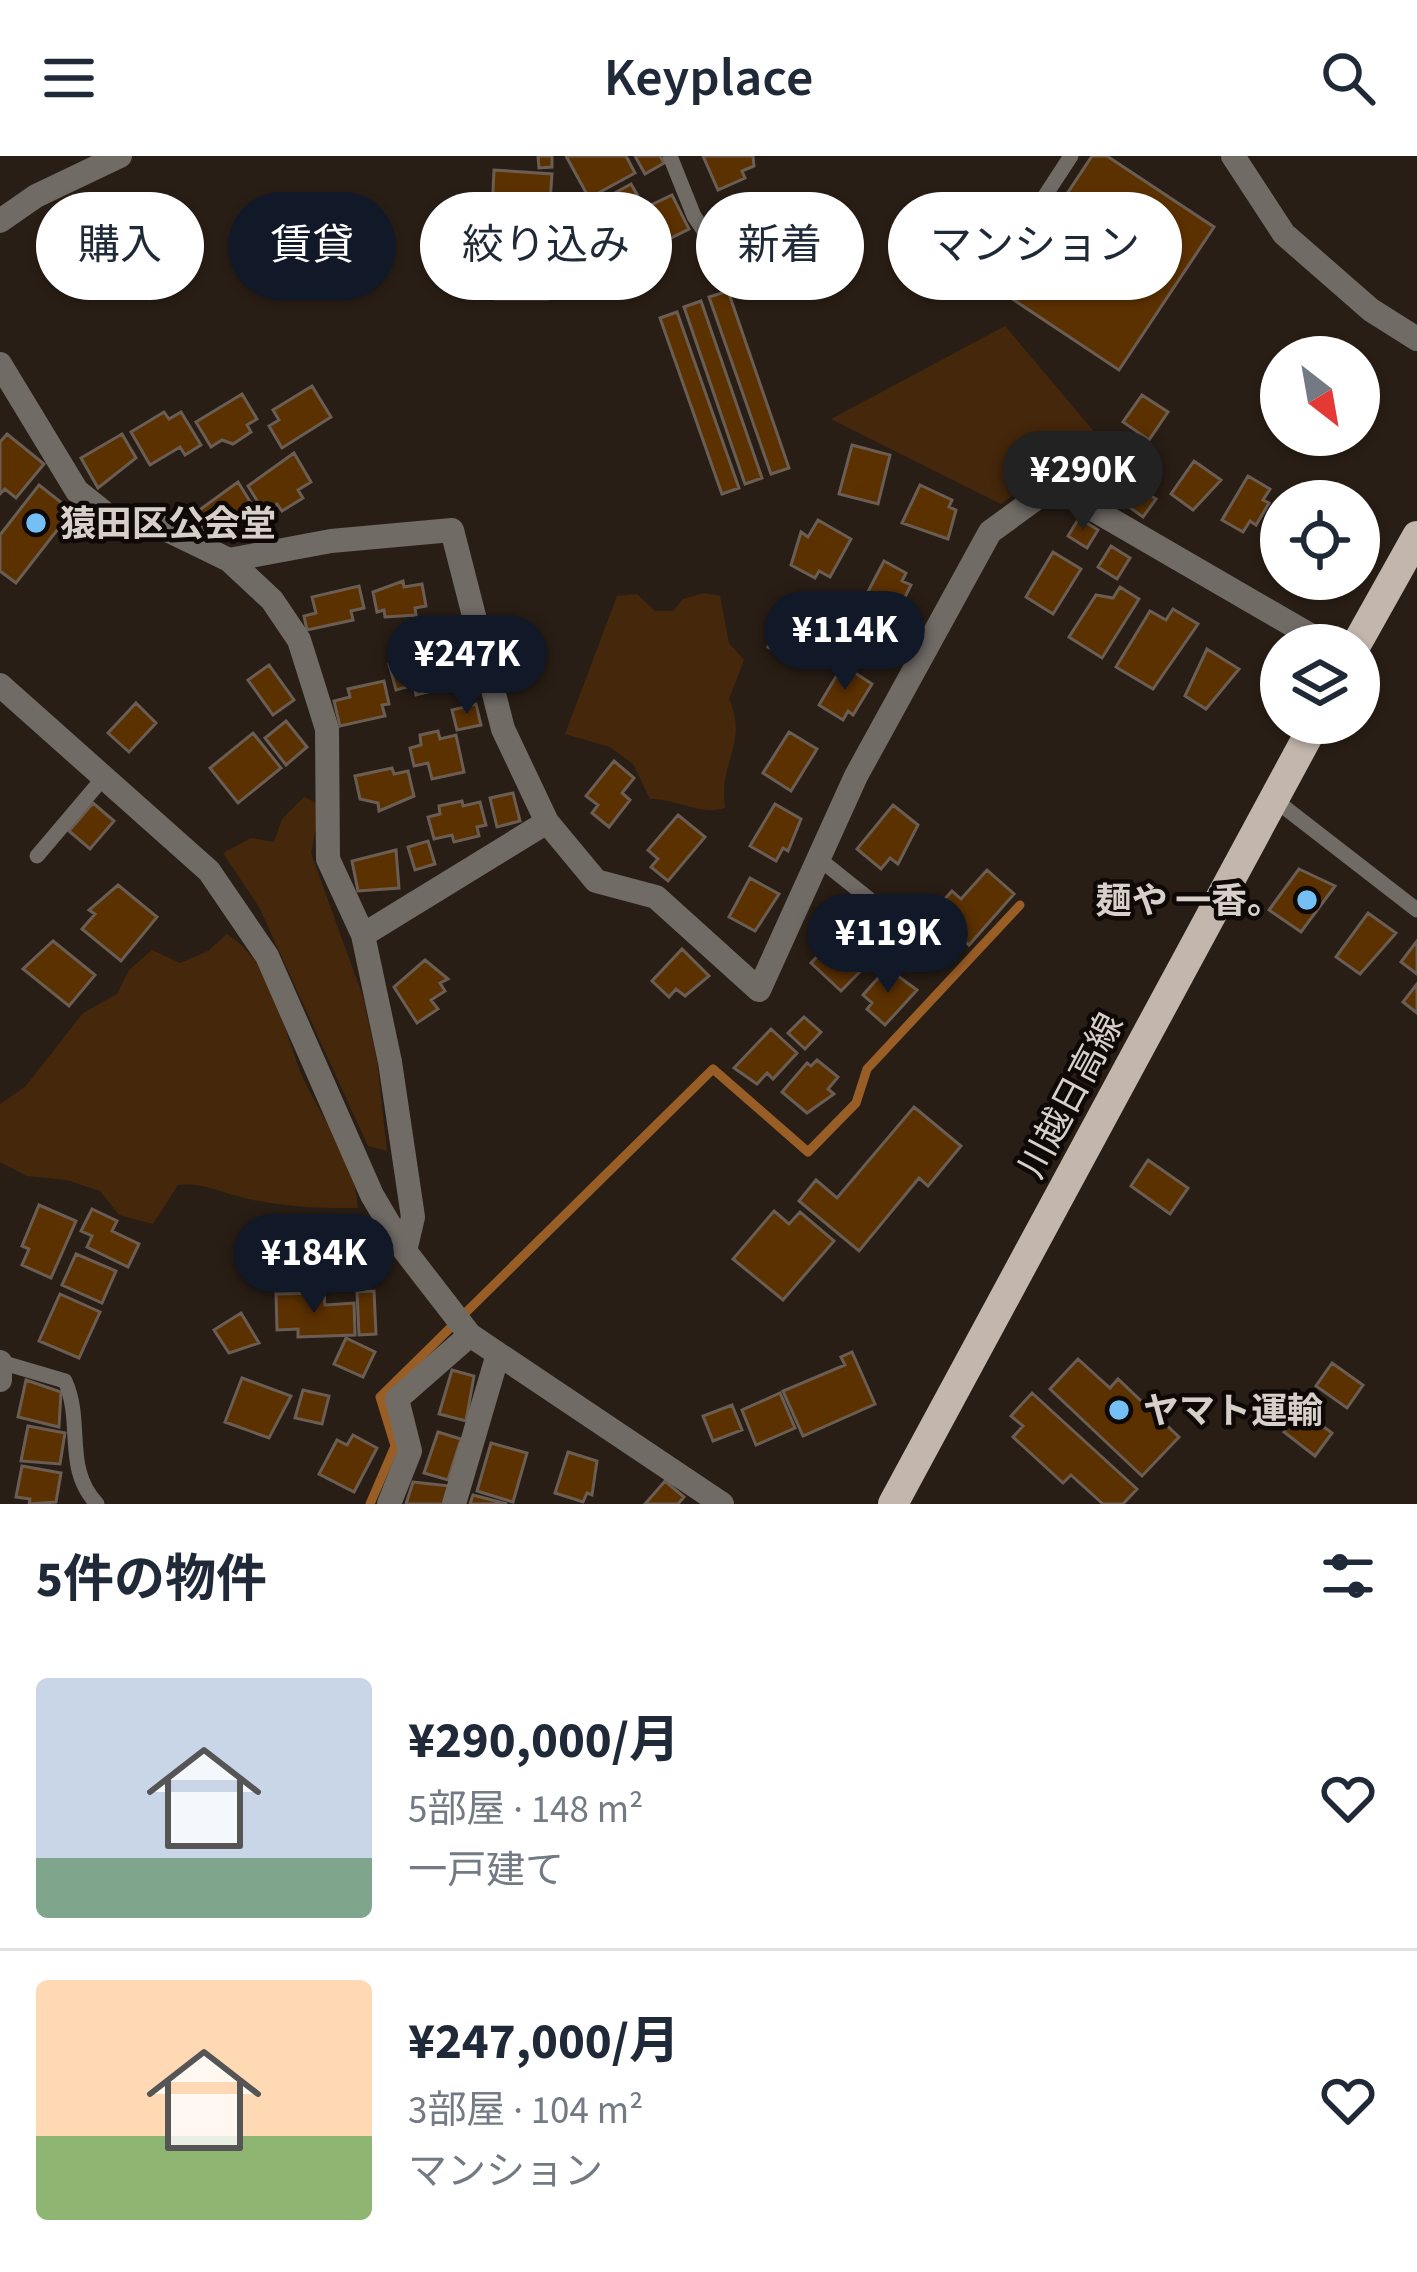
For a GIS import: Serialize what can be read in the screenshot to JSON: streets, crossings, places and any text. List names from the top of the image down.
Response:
{
  "streets": {
    "main road": ["川越日高線"]
  },
  "places": ["猿田区公会堂", "麺や 一香。", "ヤマト運輸"],
  "north": "bottom right",
  "page": {
    "header": "Keyplace",
    "chip": [
      "購入",
      "賃貸",
      "絞り込み",
      "新着",
      "マンション"
    ],
    "price": [
      "¥290K",
      "¥114K",
      "¥247K",
      "¥119K",
      "¥184K"
    ],
    "heading": "5件の物件",
    "list": [
      {
        "name": "¥290,000/月",
        "note": "5部屋 · 148 m² · 一戸建て"
      },
      {
        "name": "¥247,000/月",
        "note": "3部屋 · 104 m² · マンション"
      }
    ]
  }
}
